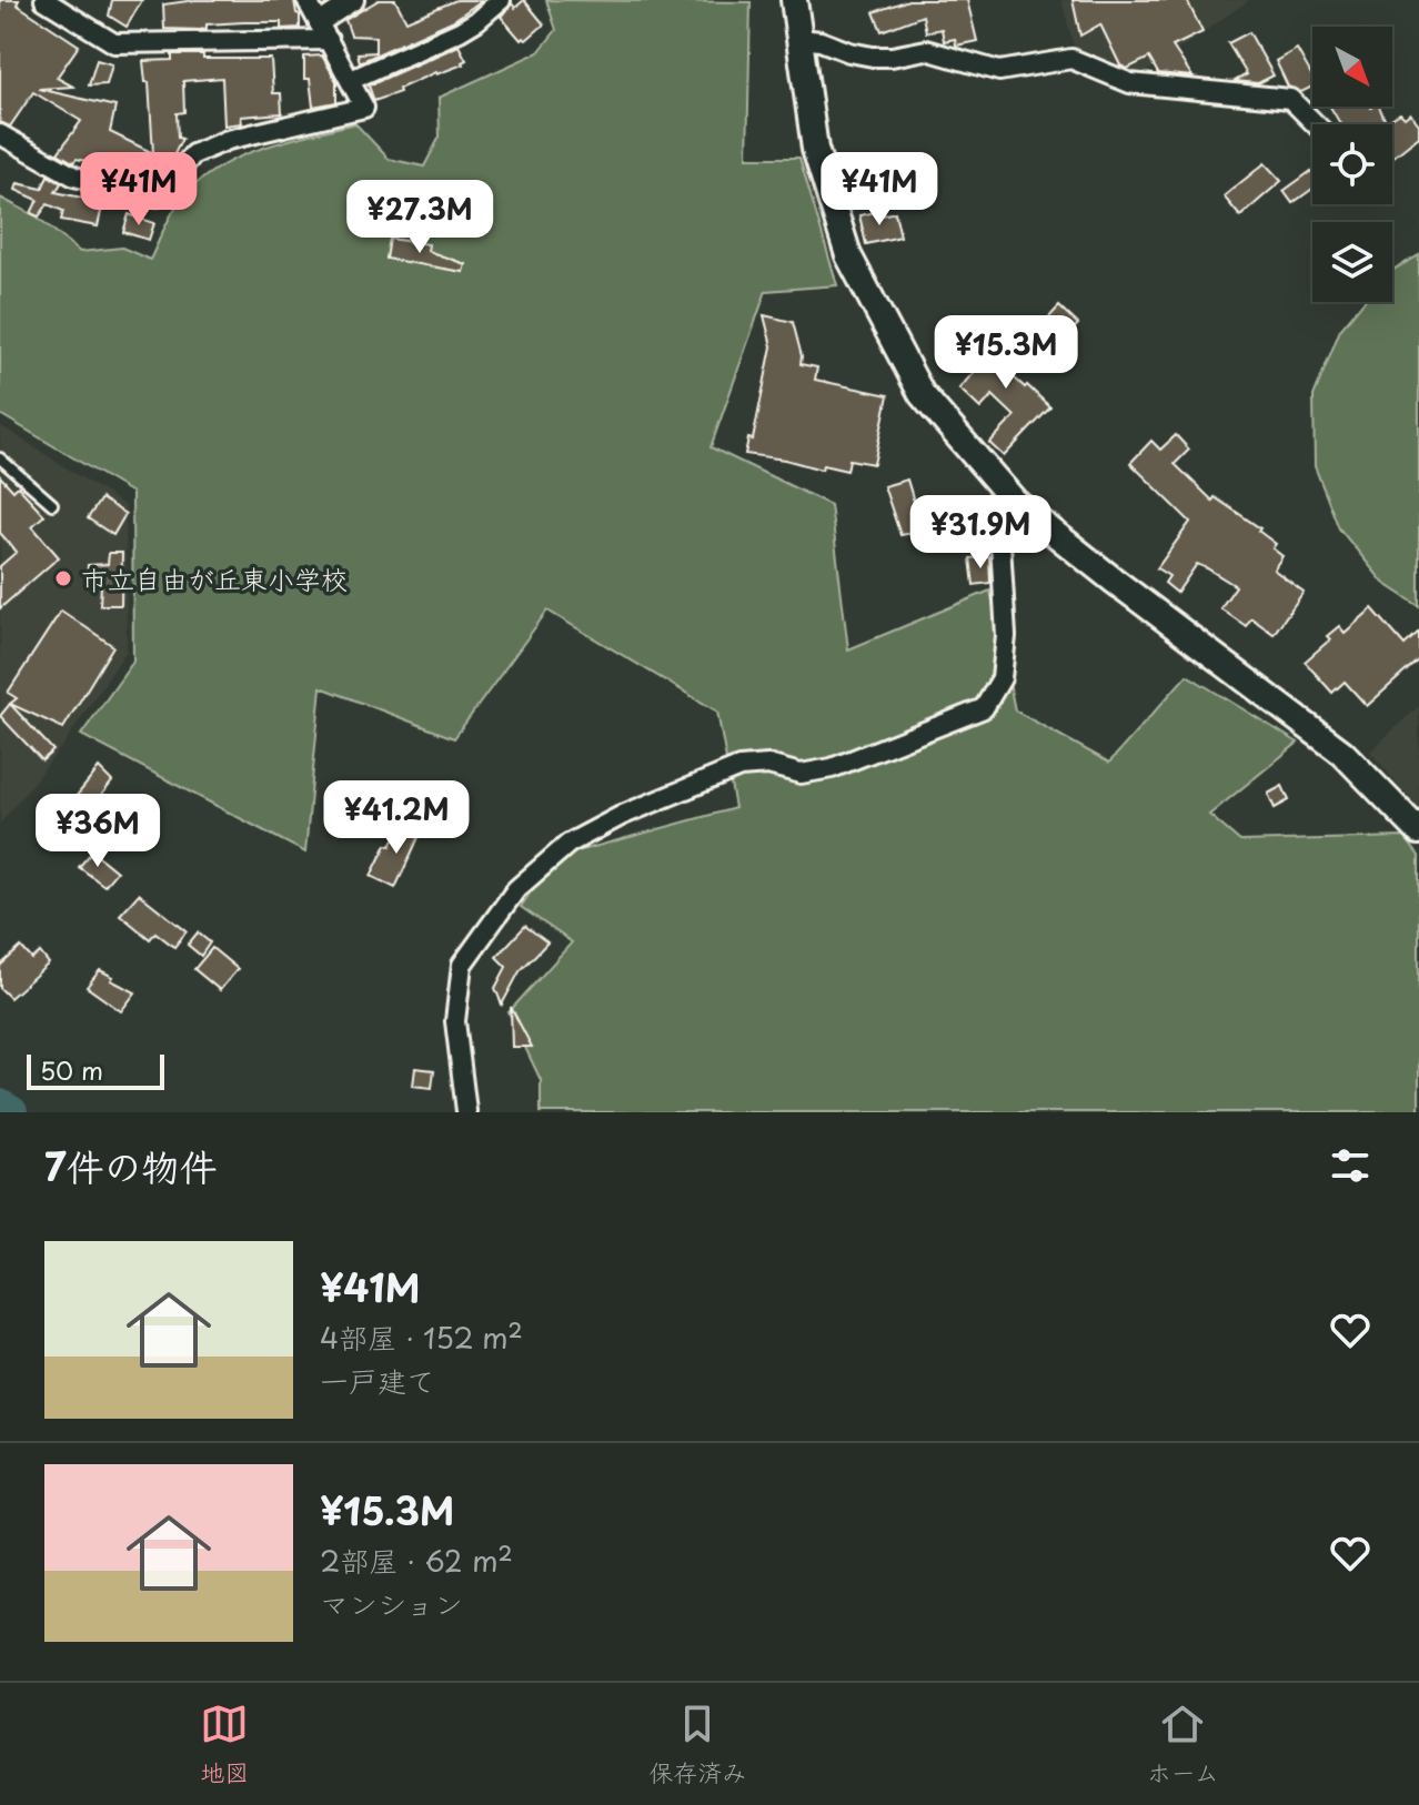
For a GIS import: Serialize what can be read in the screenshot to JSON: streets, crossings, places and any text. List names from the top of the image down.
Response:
{
  "places": ["市立自由が丘東小学校"],
  "scale_bar": "50 m",
  "north": "bottom right",
  "page": {
    "price": [
      "¥41M",
      "¥41M",
      "¥27.3M",
      "¥15.3M",
      "¥31.9M",
      "¥41.2M",
      "¥36M"
    ],
    "scale": "50 m",
    "heading": "7件の物件",
    "list": [
      {
        "name": "¥41M",
        "note": "4部屋 · 152 m² · 一戸建て"
      },
      {
        "name": "¥15.3M",
        "note": "2部屋 · 62 m² · マンション"
      }
    ],
    "tabs": ["地図", "保存済み", "ホーム"]
  }
}
